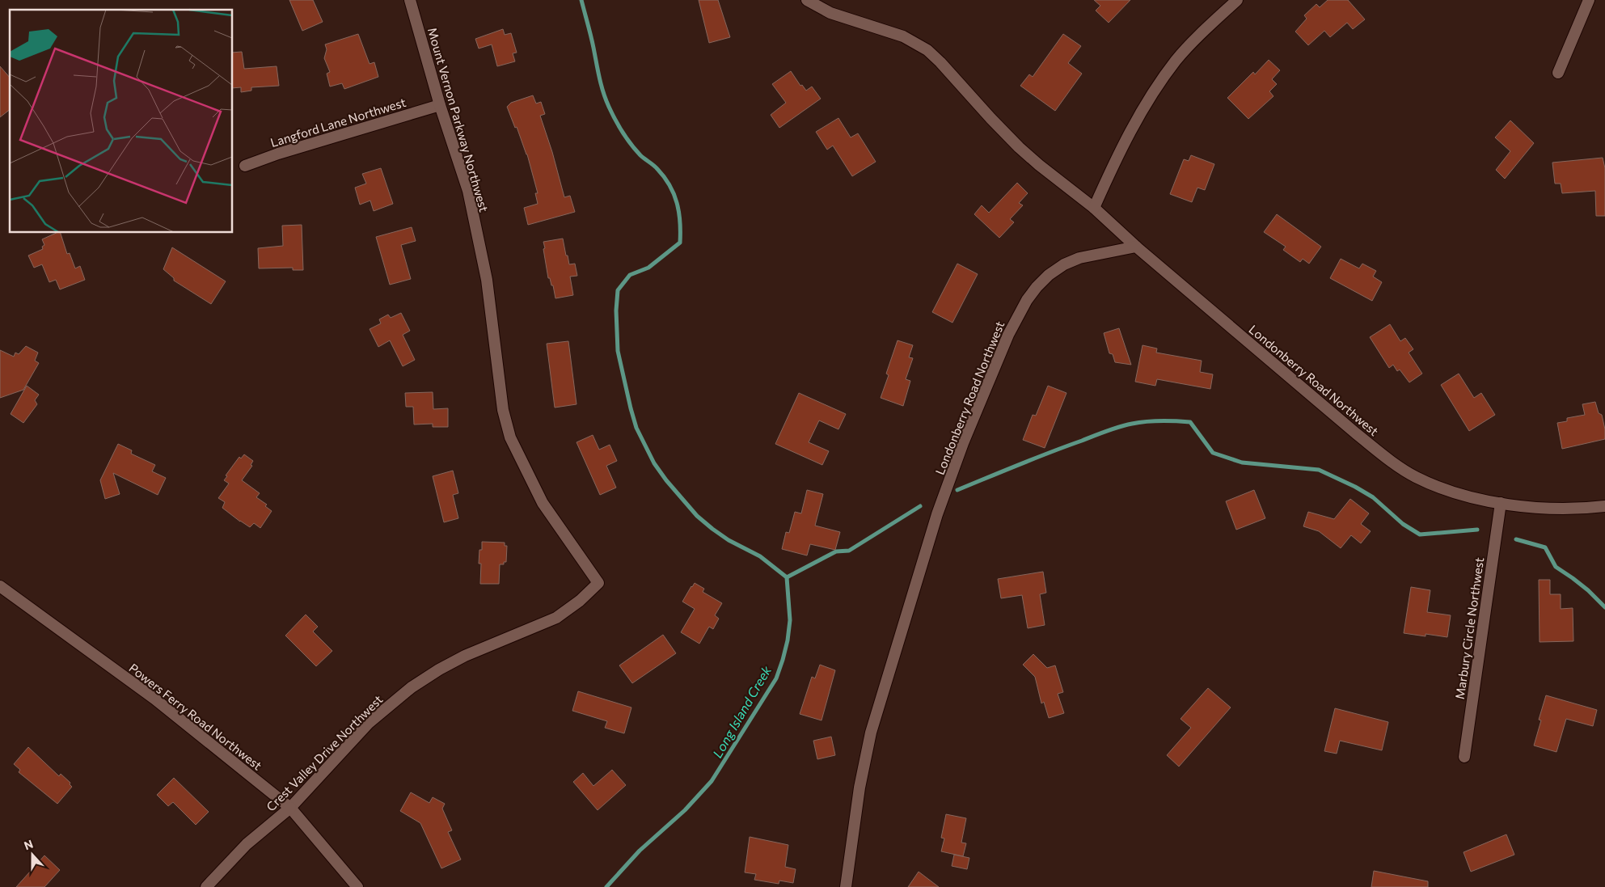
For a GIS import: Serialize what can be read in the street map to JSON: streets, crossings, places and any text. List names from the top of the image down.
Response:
{
  "streets": {
    "street": [
      "Mount Vernon Parkway Northwest",
      "Langford Lane Northwest",
      "Londonberry Road Northwest",
      "Marbury Circle Northwest",
      "Powers Ferry Road Northwest",
      "Crest Valley Drive Northwest"
    ]
  },
  "crossings": [
    ["Mount Vernon Parkway Northwest", "Langford Lane Northwest"],
    ["Mount Vernon Parkway Northwest", "Crest Valley Drive Northwest"],
    ["Londonberry Road Northwest", "Marbury Circle Northwest"],
    ["Powers Ferry Road Northwest", "Crest Valley Drive Northwest"]
  ],
  "water": ["Long Island Creek"],
  "north": "top"
}
